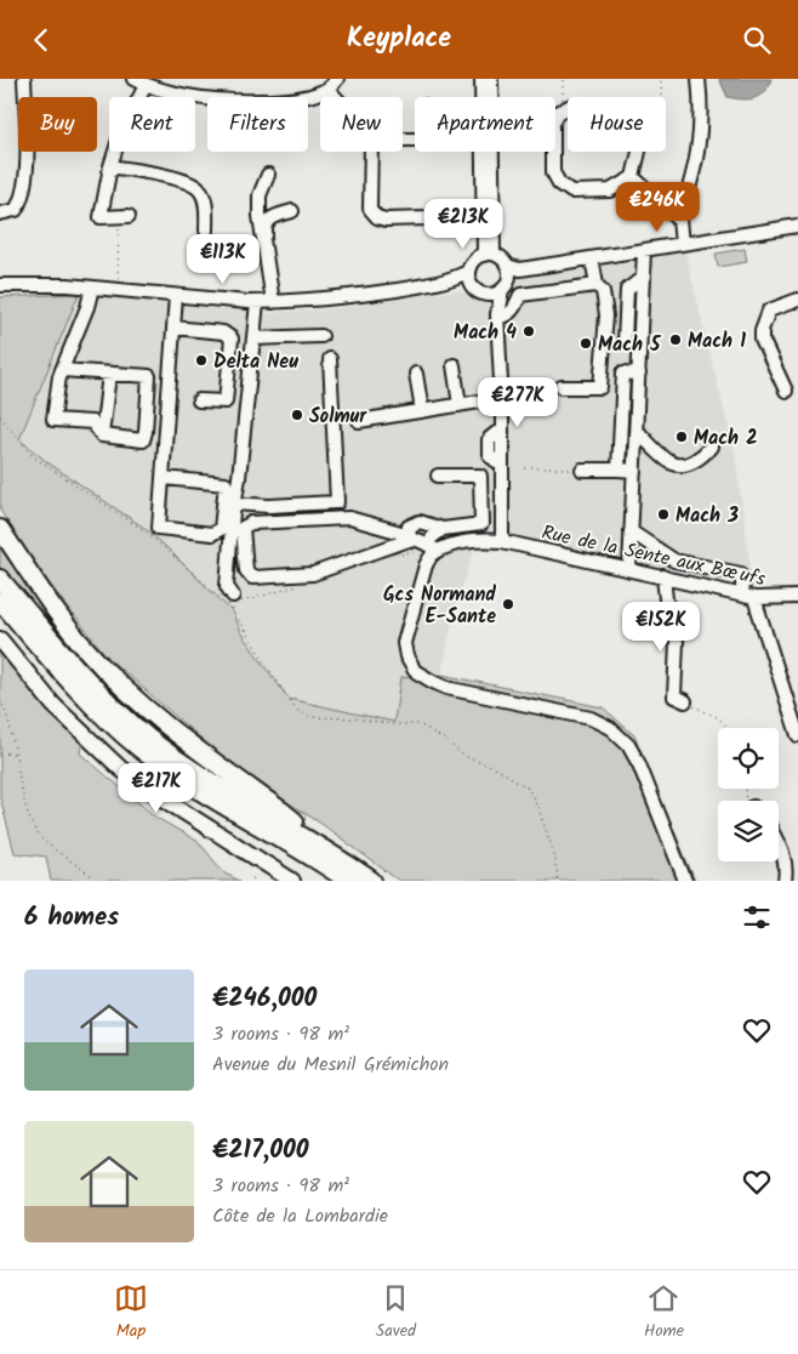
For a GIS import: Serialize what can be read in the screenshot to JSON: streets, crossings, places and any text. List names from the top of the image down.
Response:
{
  "streets": {
    "street": ["Rue de la Sente aux Bœufs"]
  },
  "places": [
    "Mach 4",
    "Mach 1",
    "Mach 5",
    "Delta Neu",
    "Solmur",
    "Mach 2",
    "Mach 3",
    "Gcs Normand E-Sante"
  ],
  "page": {
    "header": "Keyplace",
    "chip": [
      "Buy",
      "Rent",
      "Filters",
      "New",
      "Apartment",
      "House"
    ],
    "price": [
      "€246K",
      "€213K",
      "€113K",
      "€277K",
      "€152K",
      "€217K"
    ],
    "heading": "6 homes",
    "list": [
      {
        "name": "€246,000",
        "note": "3 rooms · 98 m² · Avenue du Mesnil Grémichon"
      },
      {
        "name": "€217,000",
        "note": "3 rooms · 98 m² · Côte de la Lombardie"
      }
    ],
    "tabs": ["Map", "Saved", "Home"]
  }
}
